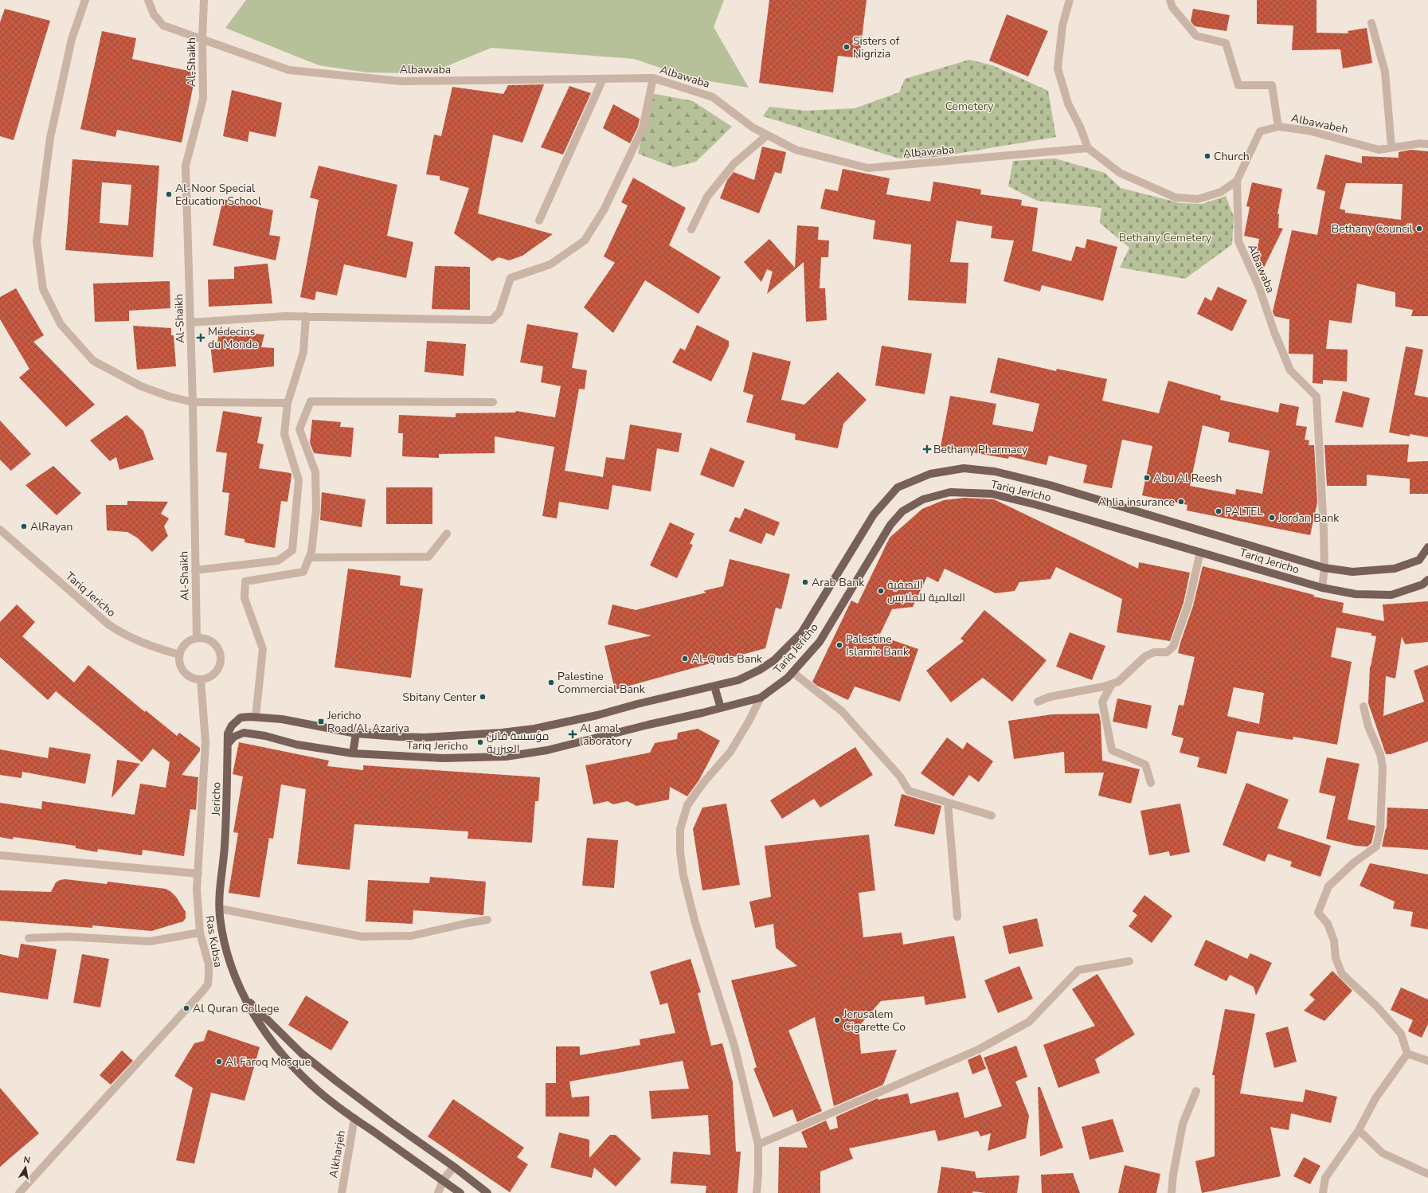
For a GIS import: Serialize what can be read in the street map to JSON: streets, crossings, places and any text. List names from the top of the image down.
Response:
{
  "streets": {
    "main road": ["Tariq Jericho", "Jericho"],
    "street": [
      "Al-Shaikh",
      "Albawaba",
      "Albawabeh",
      "Ras Kubsa",
      "Alkharjeh"
    ]
  },
  "crossings": [
    ["Al-Shaikh", "Albawaba"],
    ["Al-Shaikh", "Tariq Jericho"],
    ["Al-Shaikh", "Ras Kubsa"],
    ["Albawaba", "Albawabeh"],
    ["Albawaba", "Tariq Jericho"],
    ["Tariq Jericho", "Jericho"],
    ["Tariq Jericho", "Ras Kubsa"],
    ["Jericho", "Alkharjeh"]
  ],
  "parks": ["Cemetery", "Bethany Cemetery"],
  "places": {
    "other": [
      "Sisters of Nigrizia",
      "Church",
      "Al-Noor Special Education School",
      "Bethany Council",
      "Abu Al Reesh",
      "Ahlia insurance",
      "PALTEL",
      "Jordan Bank",
      "AlRayan",
      "Arab Bank",
      "التصفية العالمية للملابس",
      "Palestine Islamic Bank",
      "Al-Quds Bank",
      "Palestine Commercial Bank",
      "Sbitany Center",
      "مؤسسة فاتن العيزرية",
      "Al Quran College",
      "Jerusalem Cigarette Co",
      "Al Faroq Mosque"
    ],
    "health": ["Médecins du Monde", "Bethany Pharmacy", "Al amal laboratory"],
    "transit": ["Jericho Road/Al-Azariya"]
  },
  "north": "top"
}
